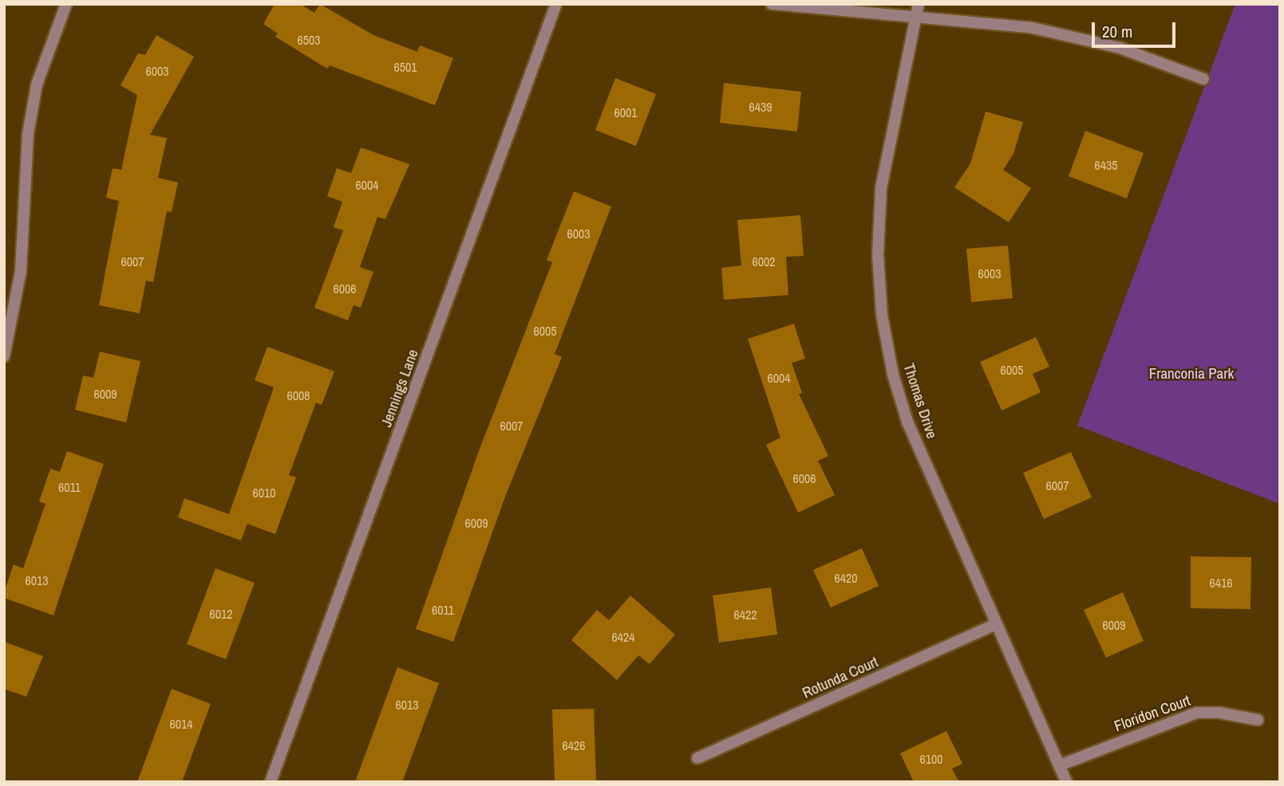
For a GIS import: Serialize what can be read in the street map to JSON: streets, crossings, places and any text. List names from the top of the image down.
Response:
{
  "streets": {
    "street": [
      "Jennings Lane",
      "Thomas Drive",
      "Rotunda Court",
      "Floridon Court"
    ]
  },
  "crossings": [
    ["Thomas Drive", "Rotunda Court"],
    ["Thomas Drive", "Floridon Court"]
  ],
  "parks": ["Franconia Park"],
  "house_numbers": [
    "6503",
    "6501",
    "6003",
    "6439",
    "6001",
    "6435",
    "6004",
    "6003",
    "6007",
    "6002",
    "6003",
    "6006",
    "6005",
    "6005",
    "6004",
    "6009",
    "6008",
    "6007",
    "6006",
    "6007",
    "6011",
    "6010",
    "6009",
    "6420",
    "6013",
    "6416",
    "6011",
    "6012",
    "6422",
    "6009",
    "6424",
    "6013",
    "6014",
    "6426",
    "6100"
  ],
  "scale_bar": "20 m"
}
